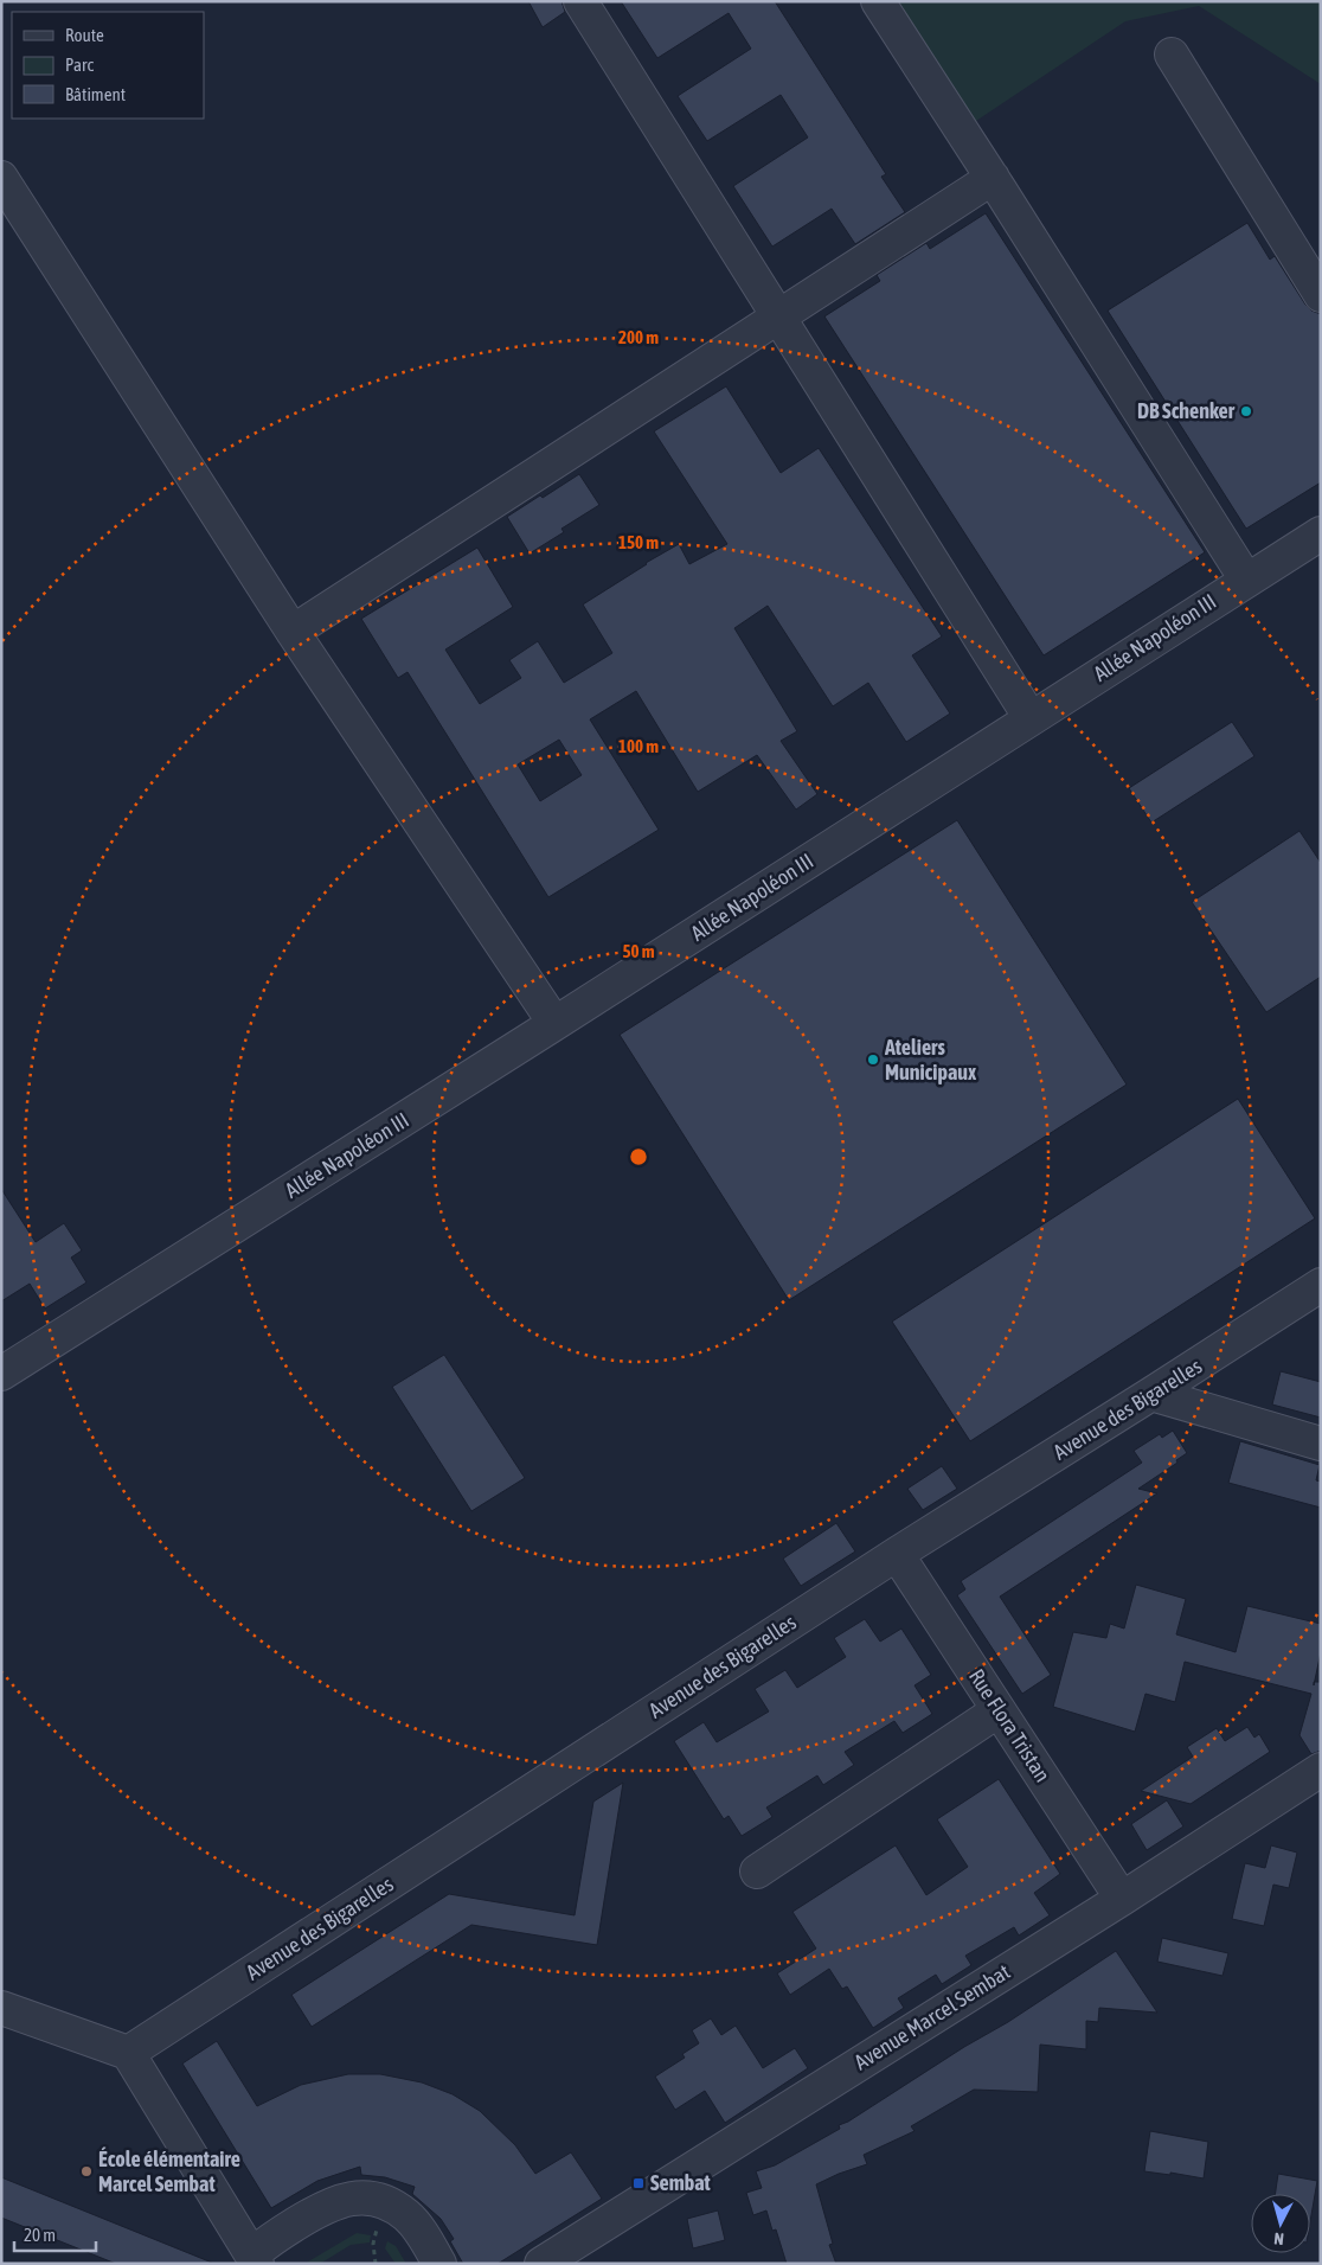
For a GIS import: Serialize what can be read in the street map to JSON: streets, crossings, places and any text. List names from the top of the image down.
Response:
{
  "streets": {
    "street": [
      "Allée Napoléon III",
      "Avenue des Bigarelles",
      "Rue Flora Tristan",
      "Avenue Marcel Sembat"
    ]
  },
  "crossings": [
    ["Avenue des Bigarelles", "Rue Flora Tristan"],
    ["Rue Flora Tristan", "Avenue Marcel Sembat"]
  ],
  "places": {
    "other": ["DB Schenker", "Ateliers Municipaux", "École élémentaire Marcel Sembat"],
    "transit": ["Sembat"]
  },
  "legend": ["Route", "Parc", "Bâtiment"],
  "scale_bar": "20 m",
  "north": "bottom",
  "rings": [
    "200 m",
    "150 m",
    "100 m",
    "50 m"
  ]
}
